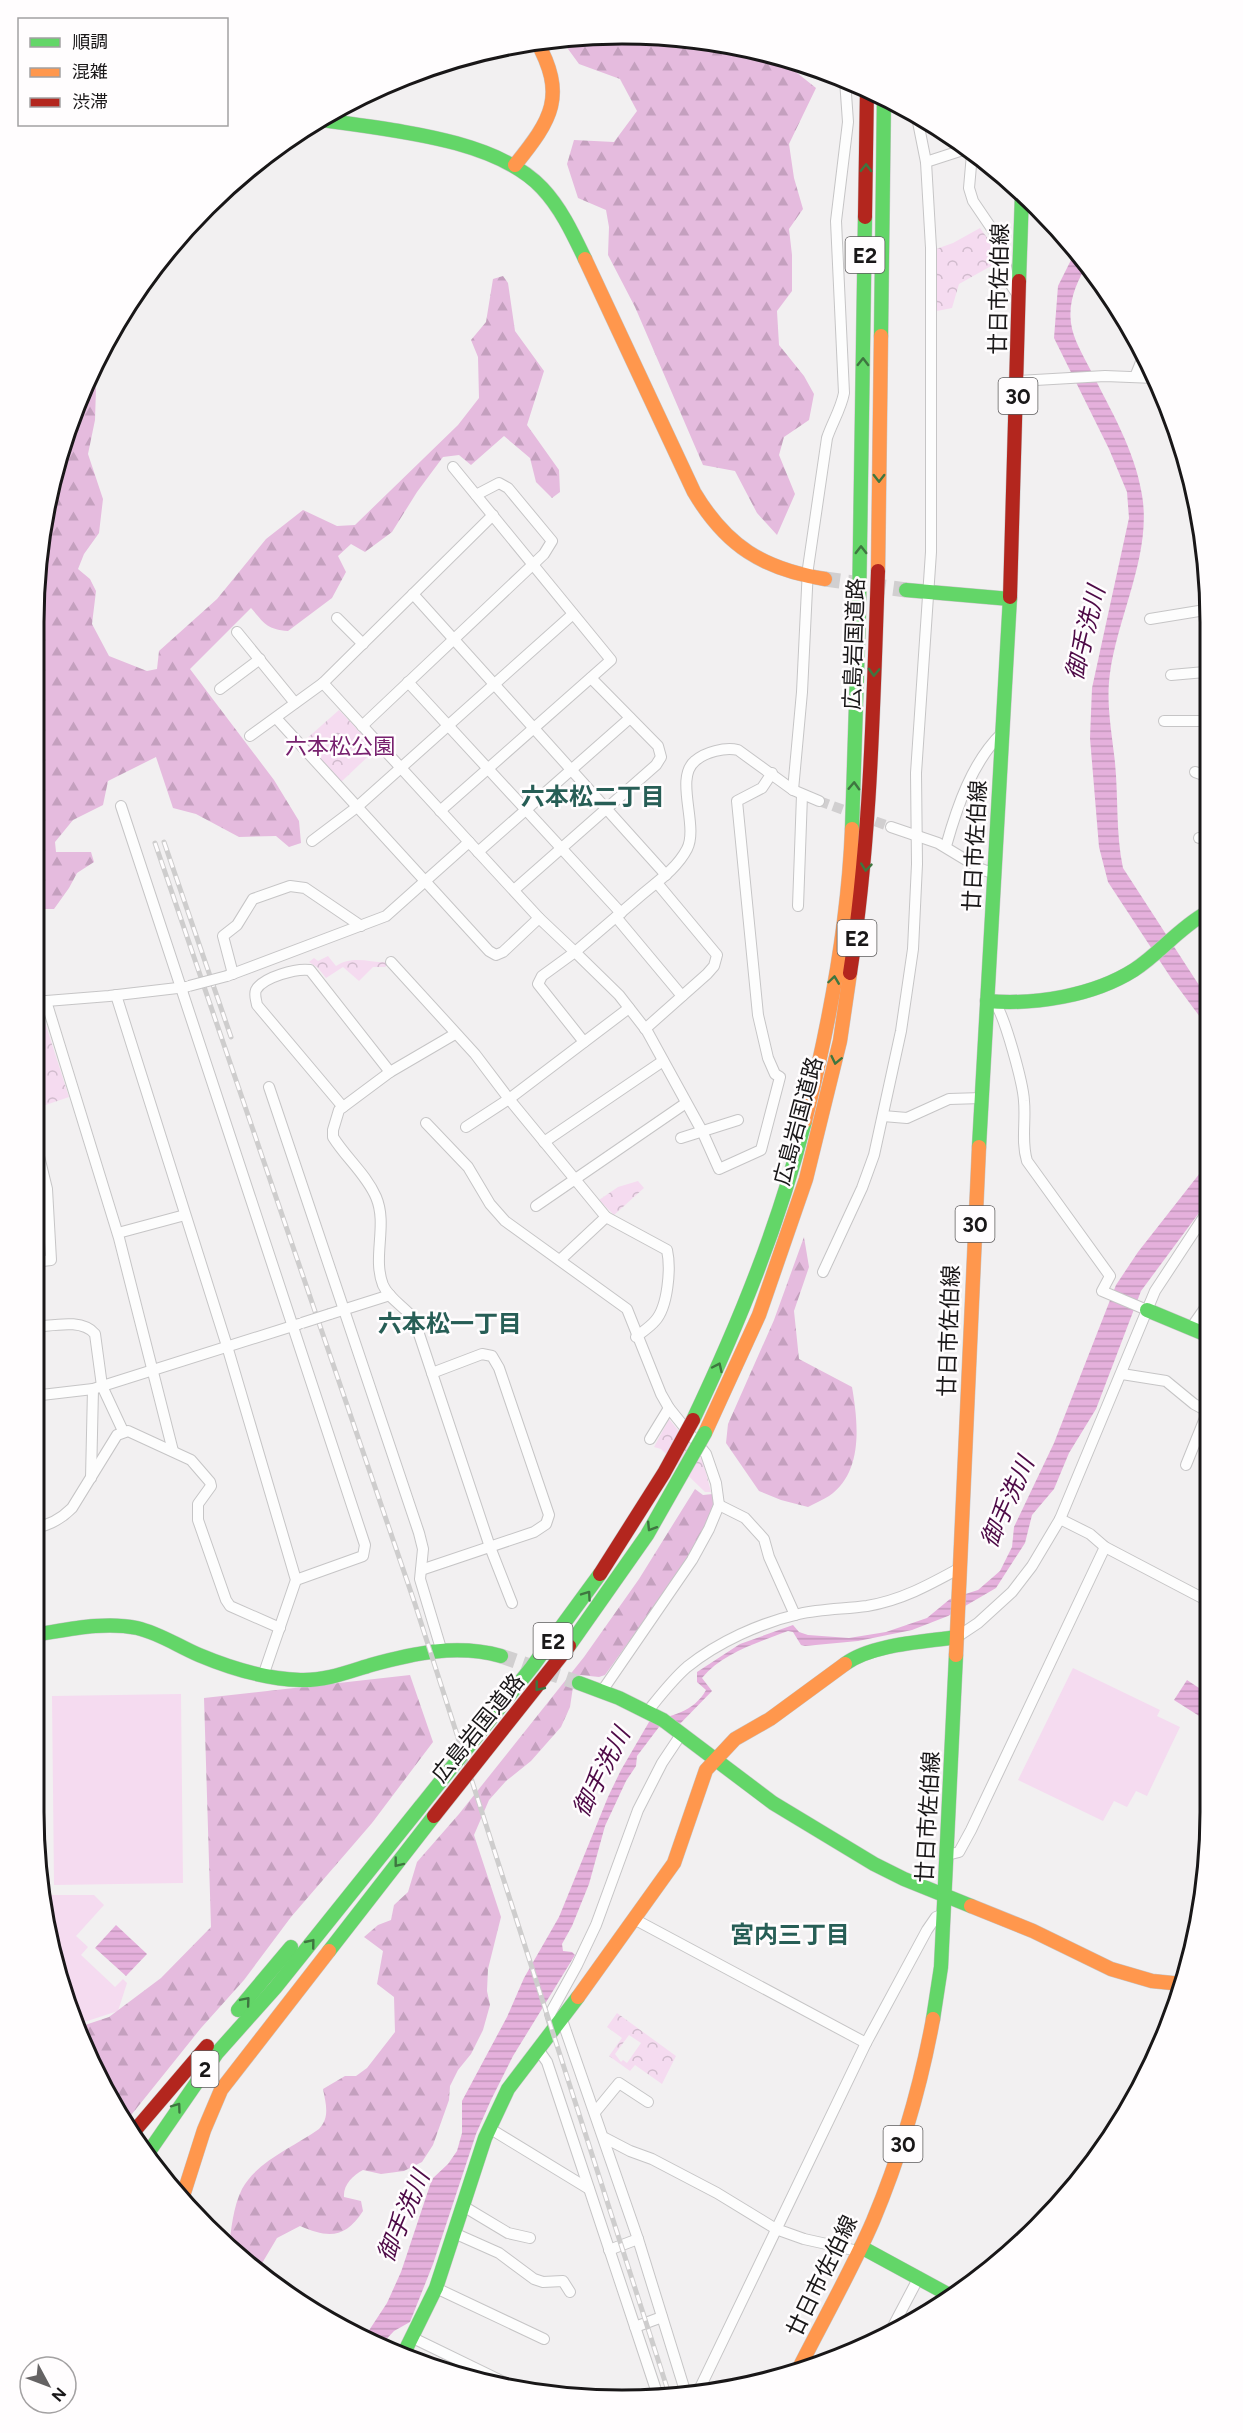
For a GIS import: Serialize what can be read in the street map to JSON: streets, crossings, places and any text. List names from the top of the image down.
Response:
{
  "streets": {
    "main road": [
      "E2",
      "廿日市佐伯線",
      "30",
      "広島岩国道路",
      "2"
    ]
  },
  "crossings": [
    ["広島岩国道路", "2"]
  ],
  "districts": ["六本松二丁目", "六本松一丁目", "宮内三丁目"],
  "water": ["御手洗川"],
  "parks": ["六本松公園"],
  "legend": ["順調", "混雑", "渋滞"],
  "north": "bottom right"
}
